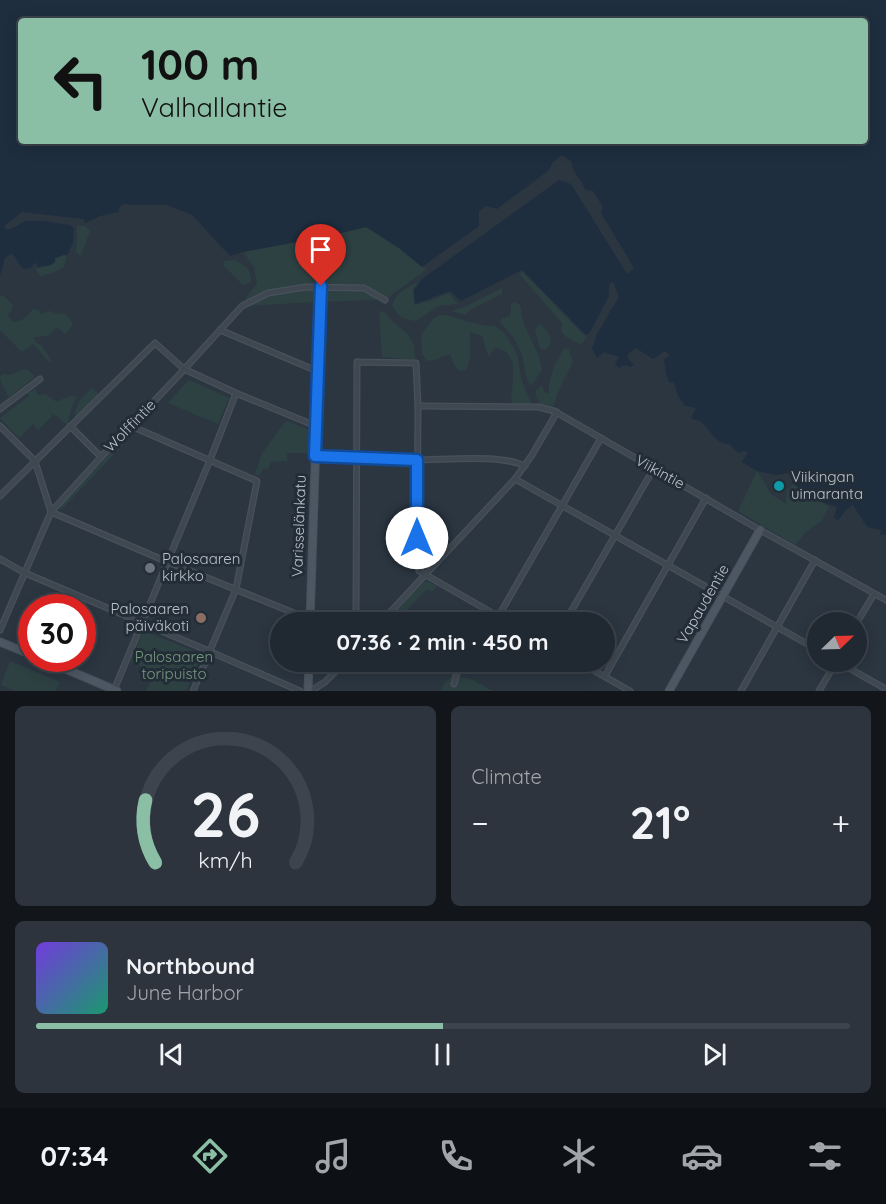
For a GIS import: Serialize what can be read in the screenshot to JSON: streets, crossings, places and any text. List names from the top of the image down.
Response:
{
  "streets": {
    "street": [
      "Wolffintie",
      "Viikintie",
      "Varisselänkatu",
      "Vapaudentie"
    ]
  },
  "crossings": [
    ["Wolffintie", "Varisselänkatu"],
    ["Viikintie", "Vapaudentie"]
  ],
  "parks": ["Palosaaren toripuisto"],
  "places": ["Viikingan uimaranta", "Palosaaren kirkko", "Palosaaren päiväkoti"],
  "north": "top right",
  "page": {
    "turn": ["100 m", "Valhallantie"],
    "limit": "30",
    "trip": "07:36 · 2 min · 450 m",
    "tile": "Climate",
    "heat": ["−", "21°", "+"],
    "song": ["Northbound", "June Harbor"],
    "tabs": "07:34",
    "gauge": ["26", "km/h"]
  }
}
